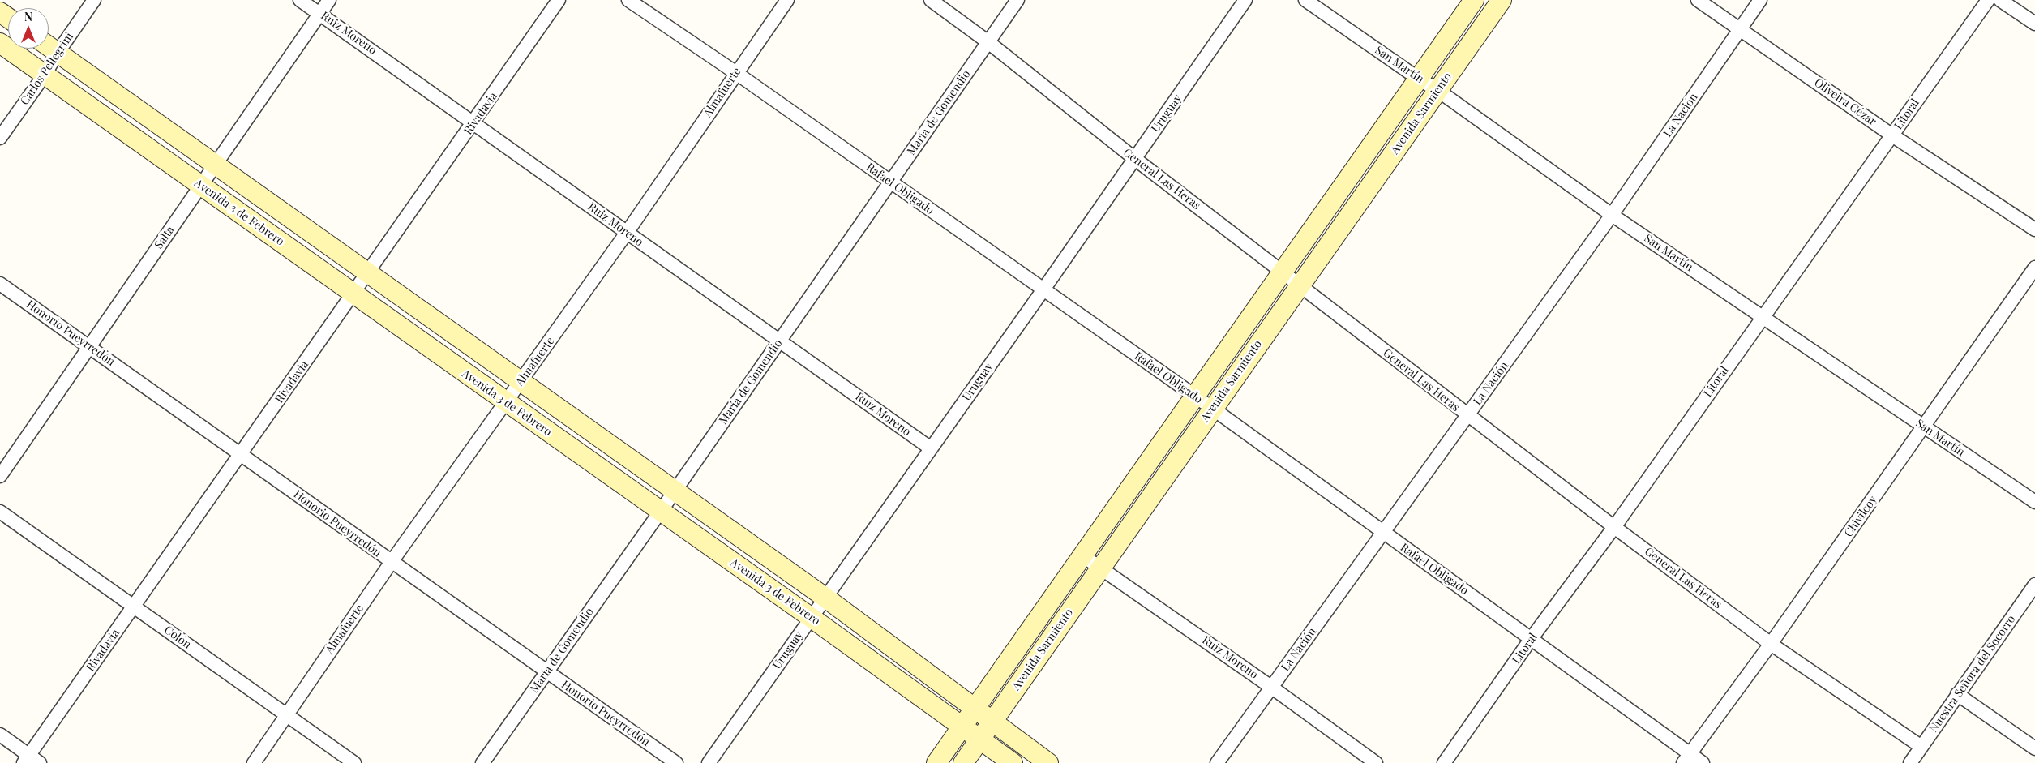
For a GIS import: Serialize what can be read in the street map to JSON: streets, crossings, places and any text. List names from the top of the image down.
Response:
{
  "streets": {
    "main road": ["Avenida Sarmiento", "Avenida 3 de Febrero"],
    "street": [
      "Ruiz Moreno",
      "San Martín",
      "Carlos Pellegrini",
      "Almafuerte",
      "Oliveira Cézar",
      "María de Gomendio",
      "Rivadavia",
      "Uruguay",
      "Litoral",
      "La Nación",
      "General Las Heras",
      "Rafael Obligado",
      "Salta",
      "Honorio Pueyrredón",
      "Chivilcoy",
      "Colón",
      "Nuestra Señora del Socorro"
    ]
  },
  "crossings": [
    ["Ruiz Moreno", "Almafuerte"],
    ["Ruiz Moreno", "María de Gomendio"],
    ["Ruiz Moreno", "Rivadavia"],
    ["Ruiz Moreno", "Uruguay"],
    ["Ruiz Moreno", "Avenida Sarmiento"],
    ["Ruiz Moreno", "La Nación"],
    ["Ruiz Moreno", "Salta"],
    ["San Martín", "Avenida Sarmiento"],
    ["San Martín", "Litoral"],
    ["San Martín", "La Nación"],
    ["San Martín", "Chivilcoy"],
    ["Carlos Pellegrini", "Avenida 3 de Febrero"],
    ["Almafuerte", "Rafael Obligado"],
    ["Almafuerte", "Avenida 3 de Febrero"],
    ["Almafuerte", "Honorio Pueyrredón"],
    ["Almafuerte", "Colón"],
    ["Oliveira Cézar", "Litoral"],
    ["Oliveira Cézar", "La Nación"],
    ["María de Gomendio", "General Las Heras"],
    ["María de Gomendio", "Rafael Obligado"],
    ["María de Gomendio", "Avenida 3 de Febrero"],
    ["María de Gomendio", "Honorio Pueyrredón"],
    ["Rivadavia", "Avenida 3 de Febrero"],
    ["Rivadavia", "Honorio Pueyrredón"],
    ["Rivadavia", "Colón"],
    ["Uruguay", "General Las Heras"],
    ["Uruguay", "Rafael Obligado"],
    ["Uruguay", "Avenida 3 de Febrero"],
    ["Avenida Sarmiento", "General Las Heras"],
    ["Avenida Sarmiento", "Rafael Obligado"],
    ["Avenida Sarmiento", "Avenida 3 de Febrero"],
    ["Litoral", "General Las Heras"],
    ["Litoral", "Rafael Obligado"],
    ["La Nación", "General Las Heras"],
    ["La Nación", "Rafael Obligado"],
    ["General Las Heras", "Chivilcoy"],
    ["General Las Heras", "Nuestra Señora del Socorro"],
    ["Rafael Obligado", "Chivilcoy"],
    ["Avenida 3 de Febrero", "Salta"],
    ["Salta", "Honorio Pueyrredón"]
  ],
  "north": "top"
}
